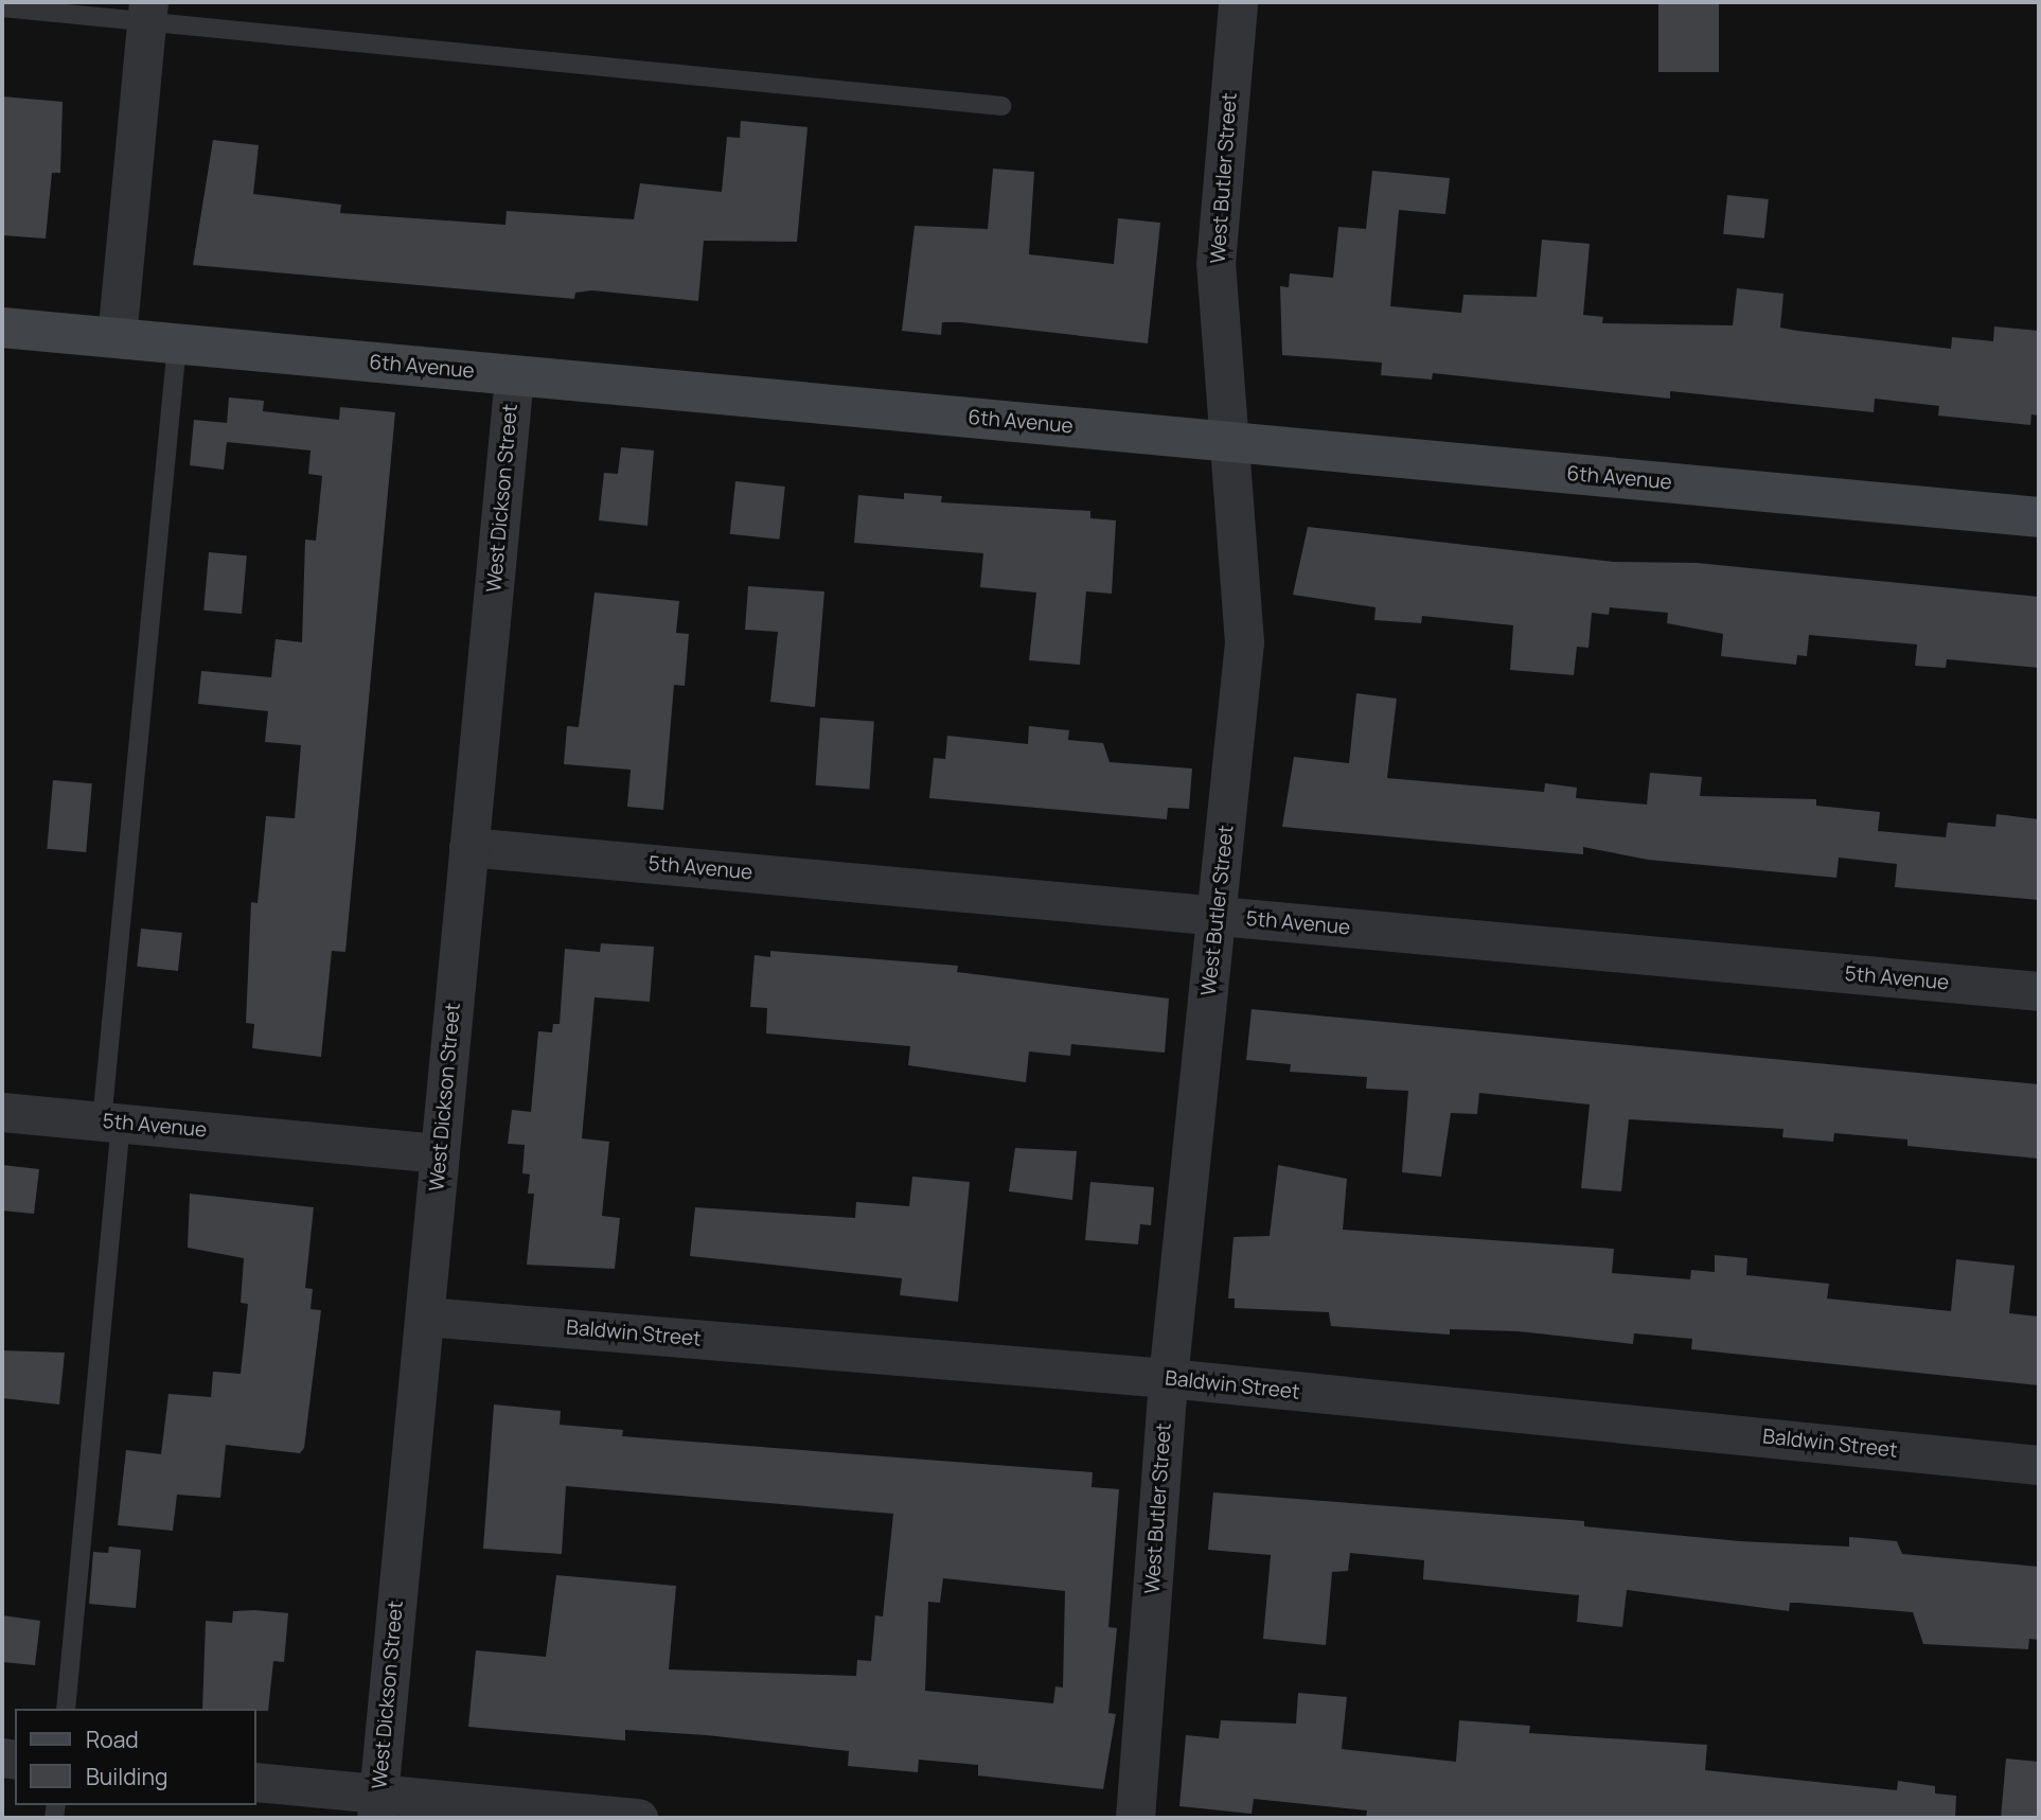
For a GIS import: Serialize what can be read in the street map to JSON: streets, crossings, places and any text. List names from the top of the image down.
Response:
{
  "streets": {
    "street": [
      "West Butler Street",
      "6th Avenue",
      "West Dickson Street",
      "5th Avenue",
      "Baldwin Street"
    ]
  },
  "crossings": [
    ["West Butler Street", "6th Avenue"],
    ["West Butler Street", "5th Avenue"],
    ["West Butler Street", "Baldwin Street"],
    ["6th Avenue", "West Dickson Street"],
    ["West Dickson Street", "5th Avenue"],
    ["West Dickson Street", "Baldwin Street"]
  ],
  "legend": ["Road", "Building"]
}
